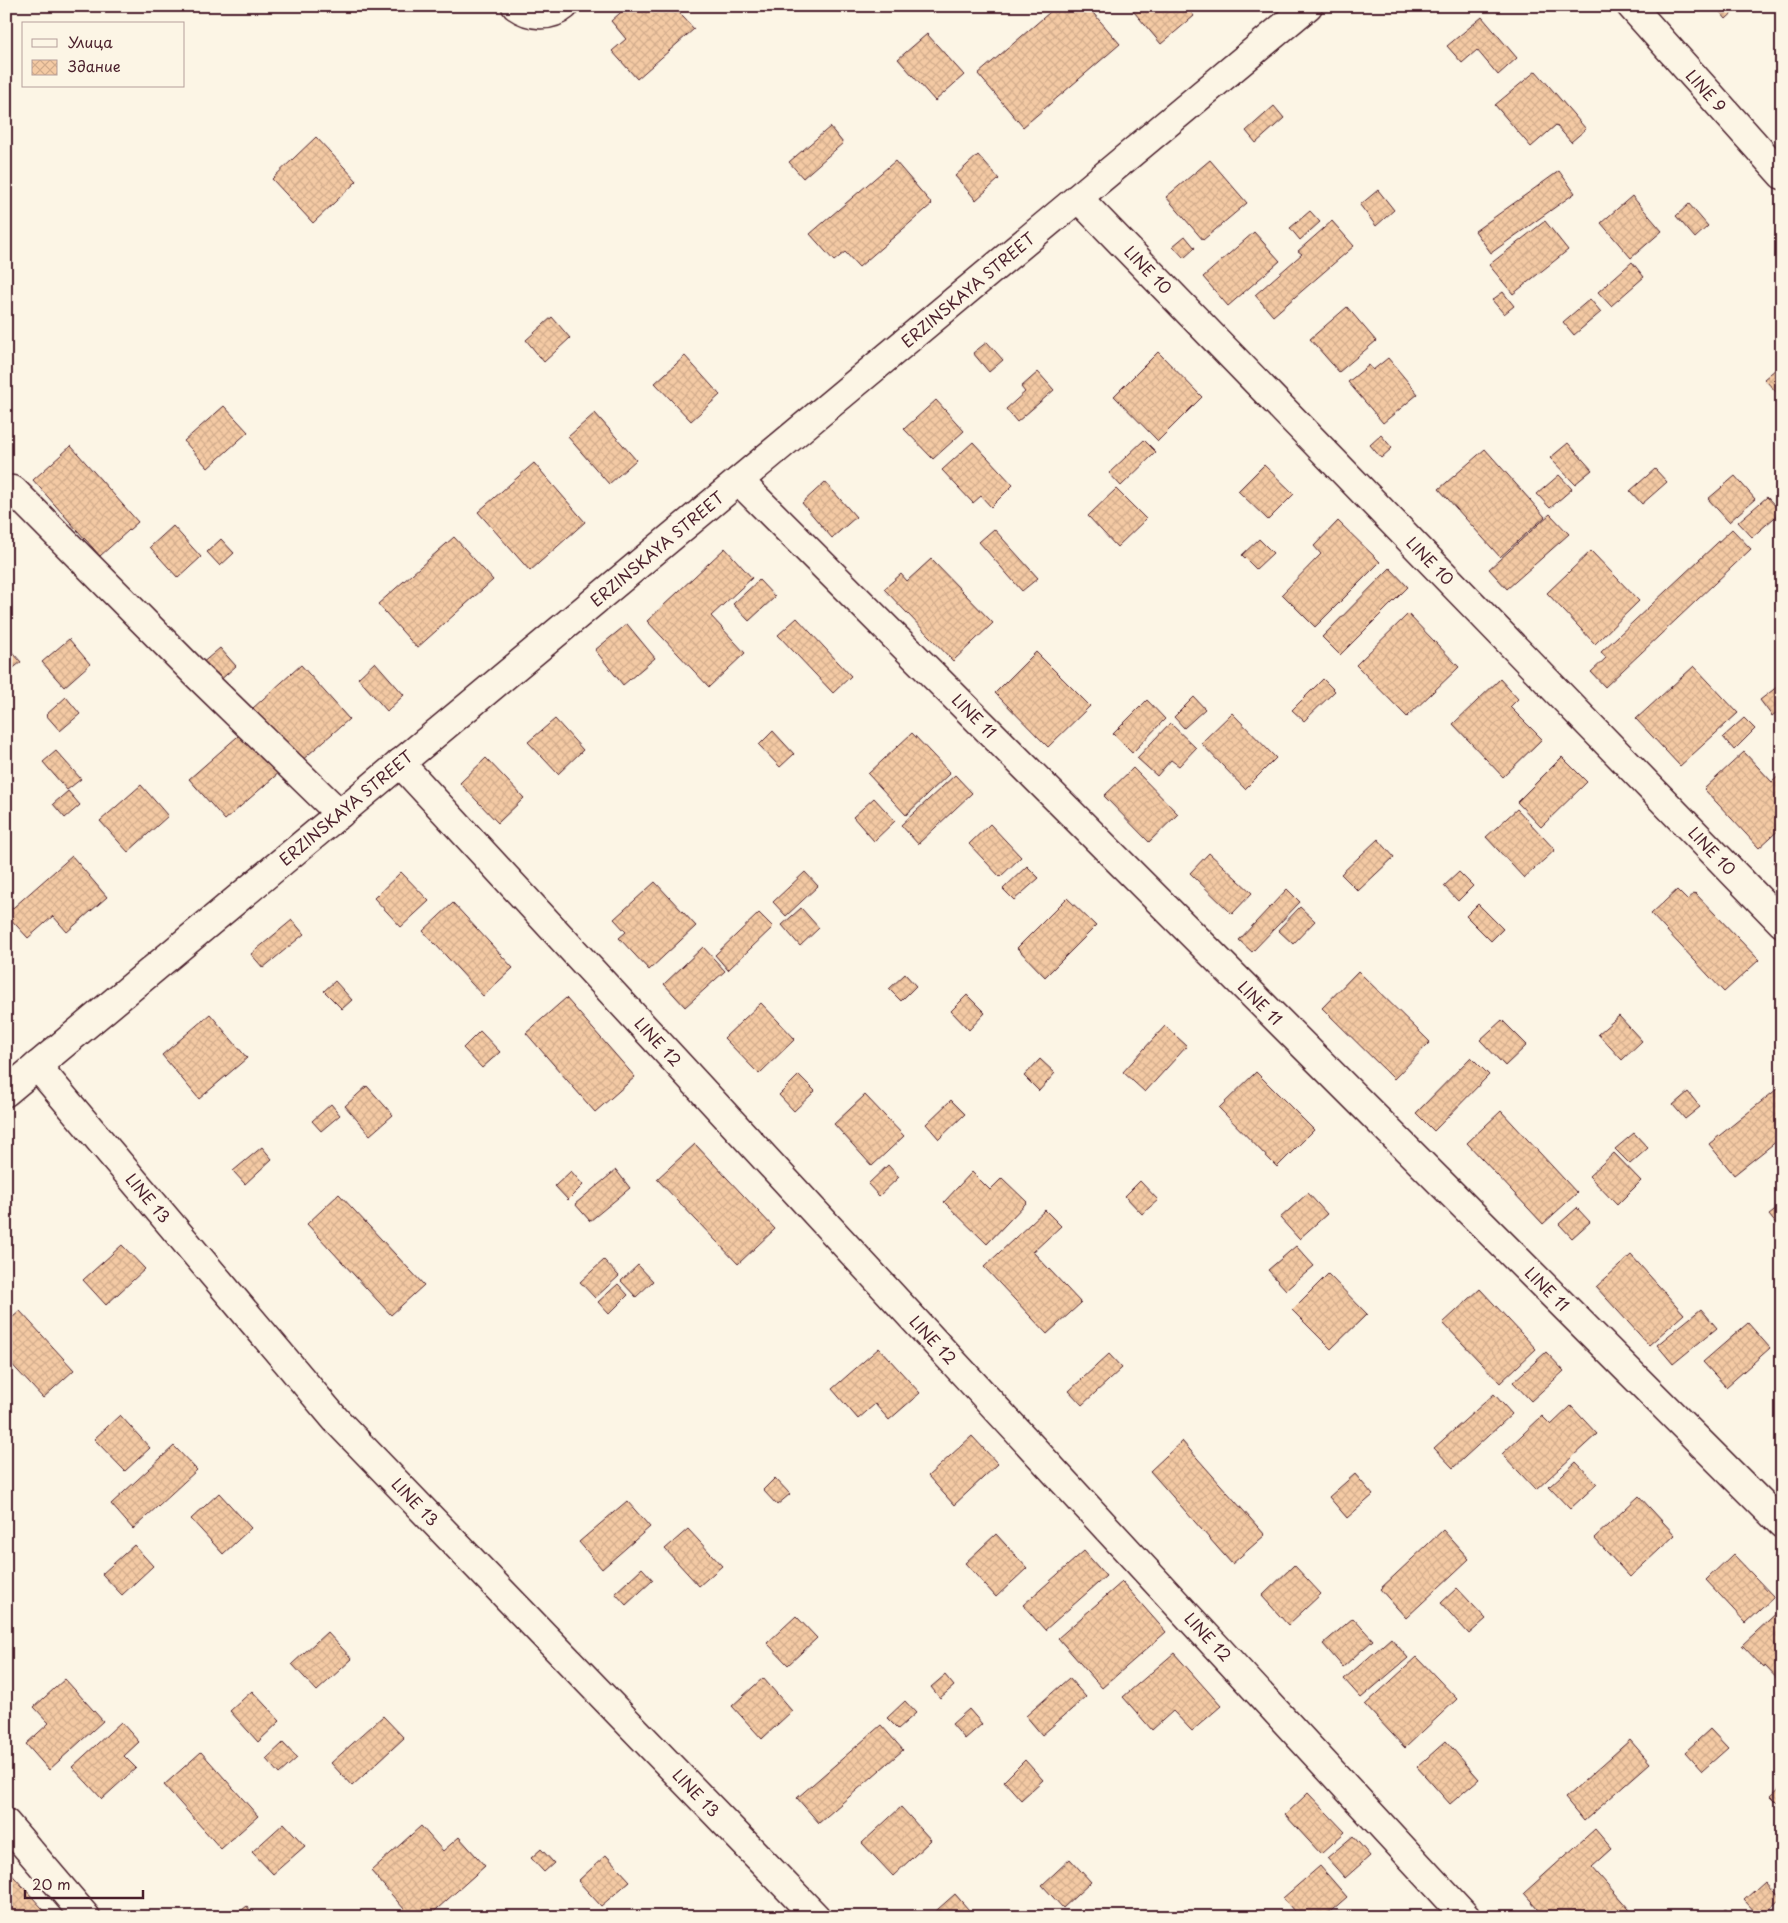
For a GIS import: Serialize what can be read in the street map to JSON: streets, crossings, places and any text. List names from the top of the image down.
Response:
{
  "streets": {
    "street": [
      "LINE 9",
      "LINE 10",
      "ERZINSKAYA STREET",
      "LINE 11",
      "LINE 12",
      "LINE 13"
    ]
  },
  "crossings": [
    ["LINE 10", "ERZINSKAYA STREET"],
    ["ERZINSKAYA STREET", "LINE 11"],
    ["ERZINSKAYA STREET", "LINE 12"],
    ["ERZINSKAYA STREET", "LINE 13"]
  ],
  "legend": ["Улица", "Здание"],
  "scale_bar": "20 m"
}
